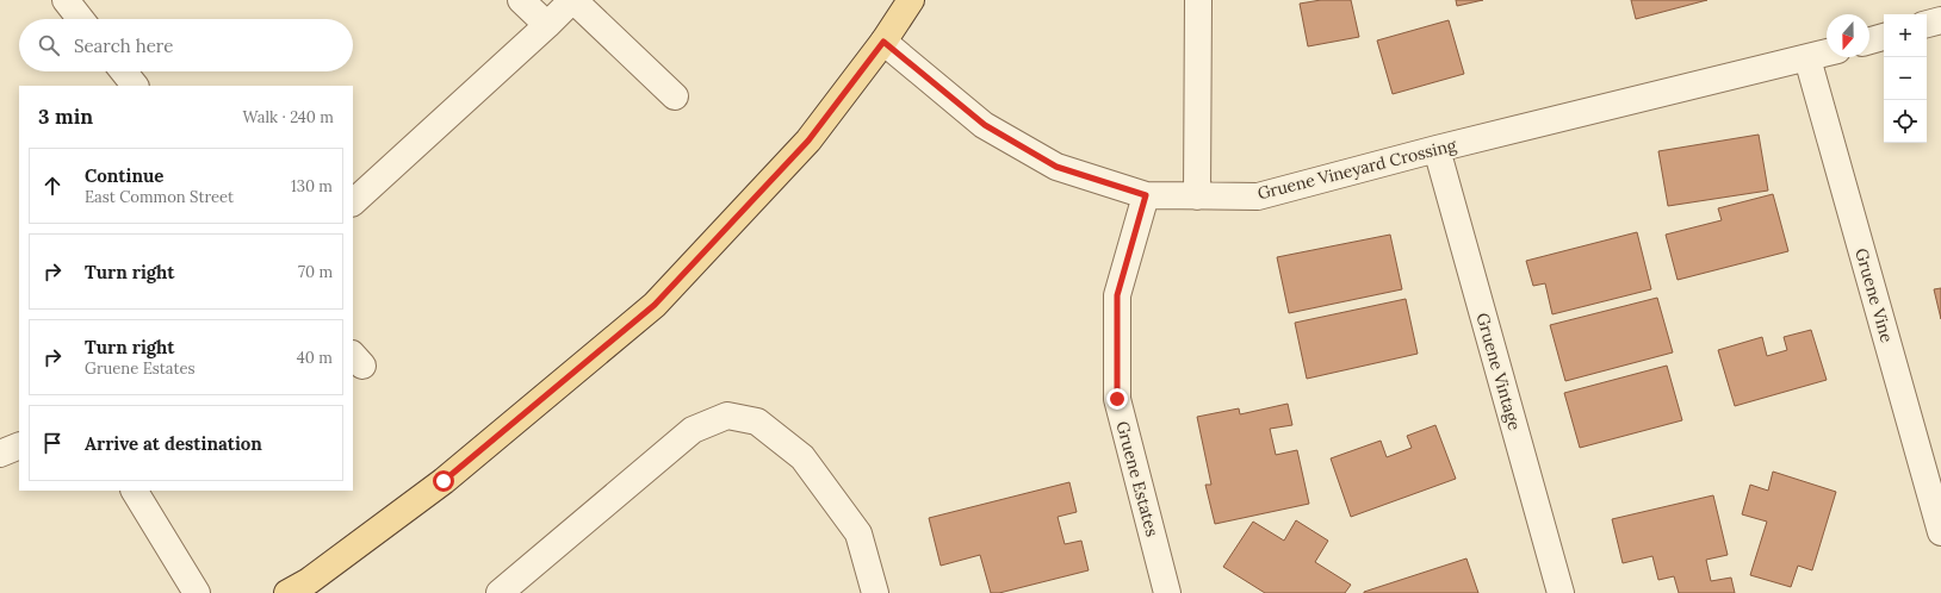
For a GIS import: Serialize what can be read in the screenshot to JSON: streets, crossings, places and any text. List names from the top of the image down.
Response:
{
  "streets": {
    "street": [
      "Gruene Vineyard Crossing",
      "Gruene Vine",
      "Gruene Vintage",
      "Gruene Estates"
    ]
  },
  "crossings": [
    ["Gruene Vineyard Crossing", "Gruene Vine"],
    ["Gruene Vineyard Crossing", "Gruene Vintage"],
    ["Gruene Vineyard Crossing", "Gruene Estates"]
  ],
  "north": "bottom",
  "page": {
    "map_buttons": ["+", "−"],
    "search": "Search here",
    "heading": ["3 min", "Walk · 240 m"],
    "list": [
      ["Continue", "East Common Street", "130 m"],
      ["Turn right", "70 m"],
      ["Turn right", "Gruene Estates", "40 m"],
      "Arrive at destination"
    ]
  }
}
